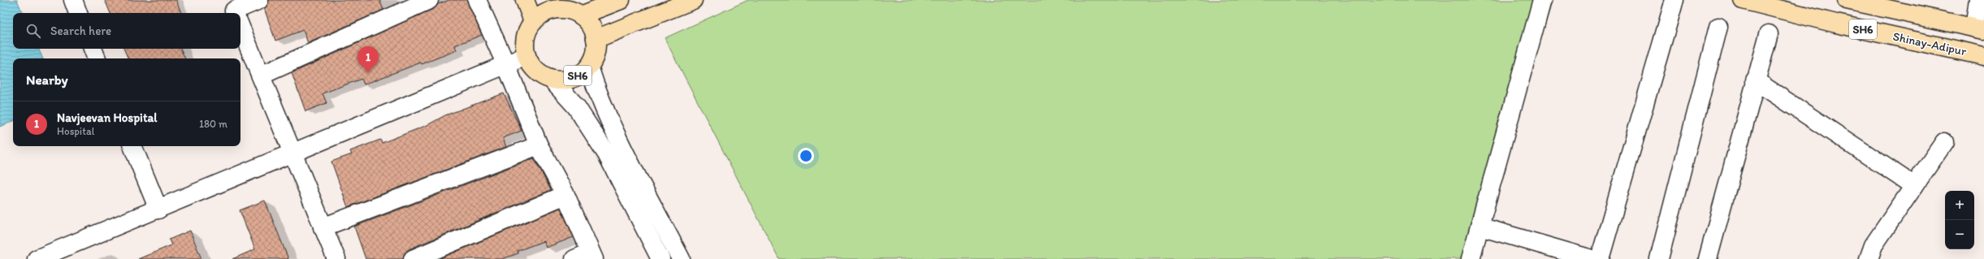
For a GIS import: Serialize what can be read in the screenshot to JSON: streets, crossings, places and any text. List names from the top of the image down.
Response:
{
  "streets": {
    "main road": ["SH6", "Shinay-Adipur"]
  },
  "page": {
    "search": "Search here",
    "pins": "1",
    "heading": "Nearby",
    "list": [
      {
        "mark": "1",
        "name": "Navjeevan Hospital",
        "note": "Hospital",
        "value": "180 m"
      }
    ],
    "map_buttons": ["+", "−"]
  }
}
